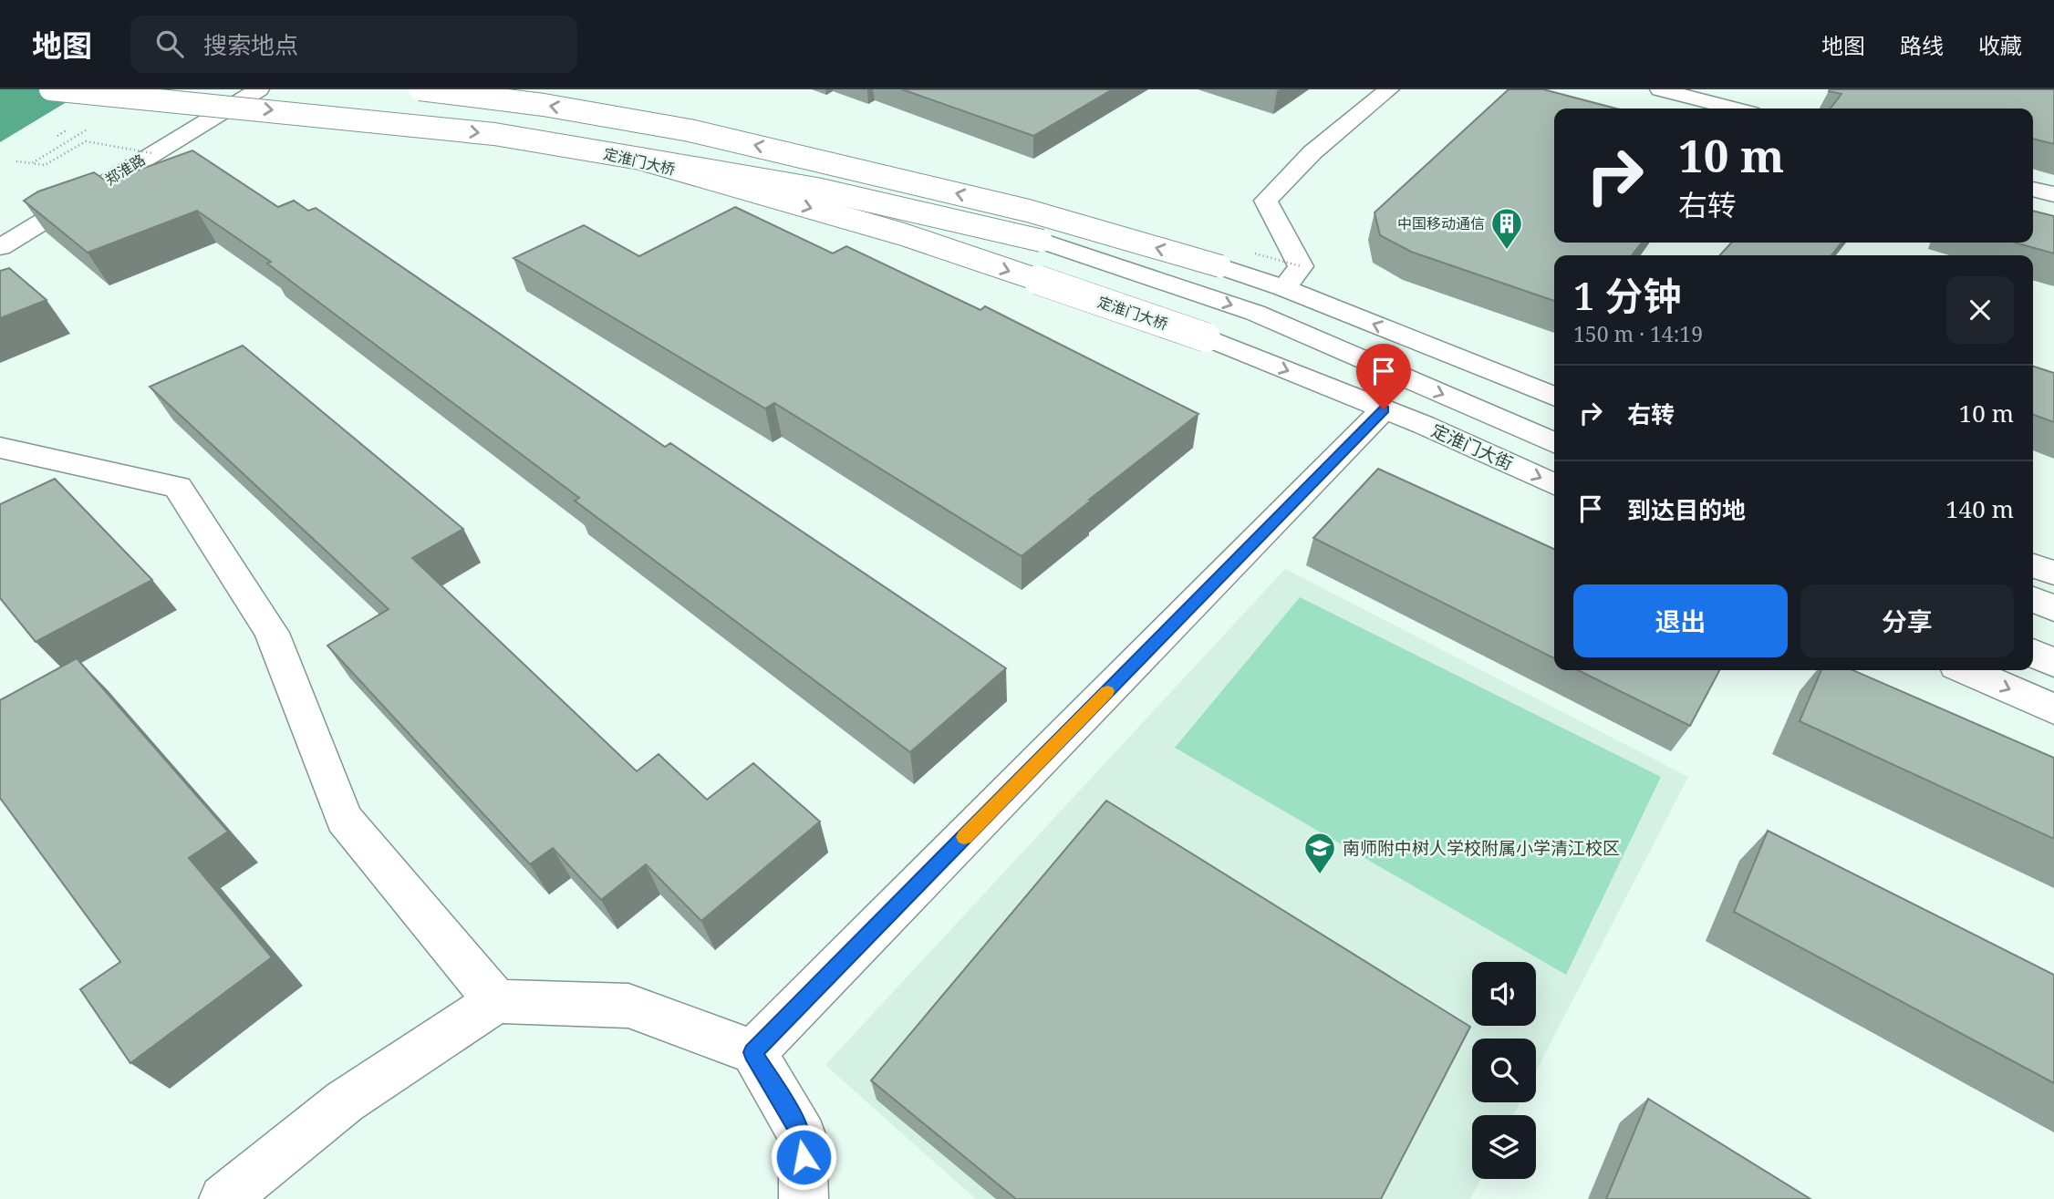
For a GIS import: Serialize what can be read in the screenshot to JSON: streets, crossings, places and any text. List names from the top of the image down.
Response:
{
  "streets": {
    "main road": ["定淮门大桥", "郑淮路", "定淮门大街"]
  },
  "crossings": [
    ["定淮门大桥", "定淮门大街"]
  ],
  "places": {
    "building": ["中国移动通信"],
    "school or university": ["南师附中树人学校附属小学清江校区"]
  },
  "page": {
    "header": "地图",
    "search": "搜索地点",
    "nav": ["地图", "路线", "收藏"],
    "turn": ["10 m", "右转"],
    "heading": ["1 分钟", "150 m · 14:19"],
    "list": [
      {
        "name": "右转",
        "value": "10 m"
      },
      {
        "name": "到达目的地",
        "value": "140 m"
      }
    ],
    "buttons": ["退出", "分享"]
  }
}
